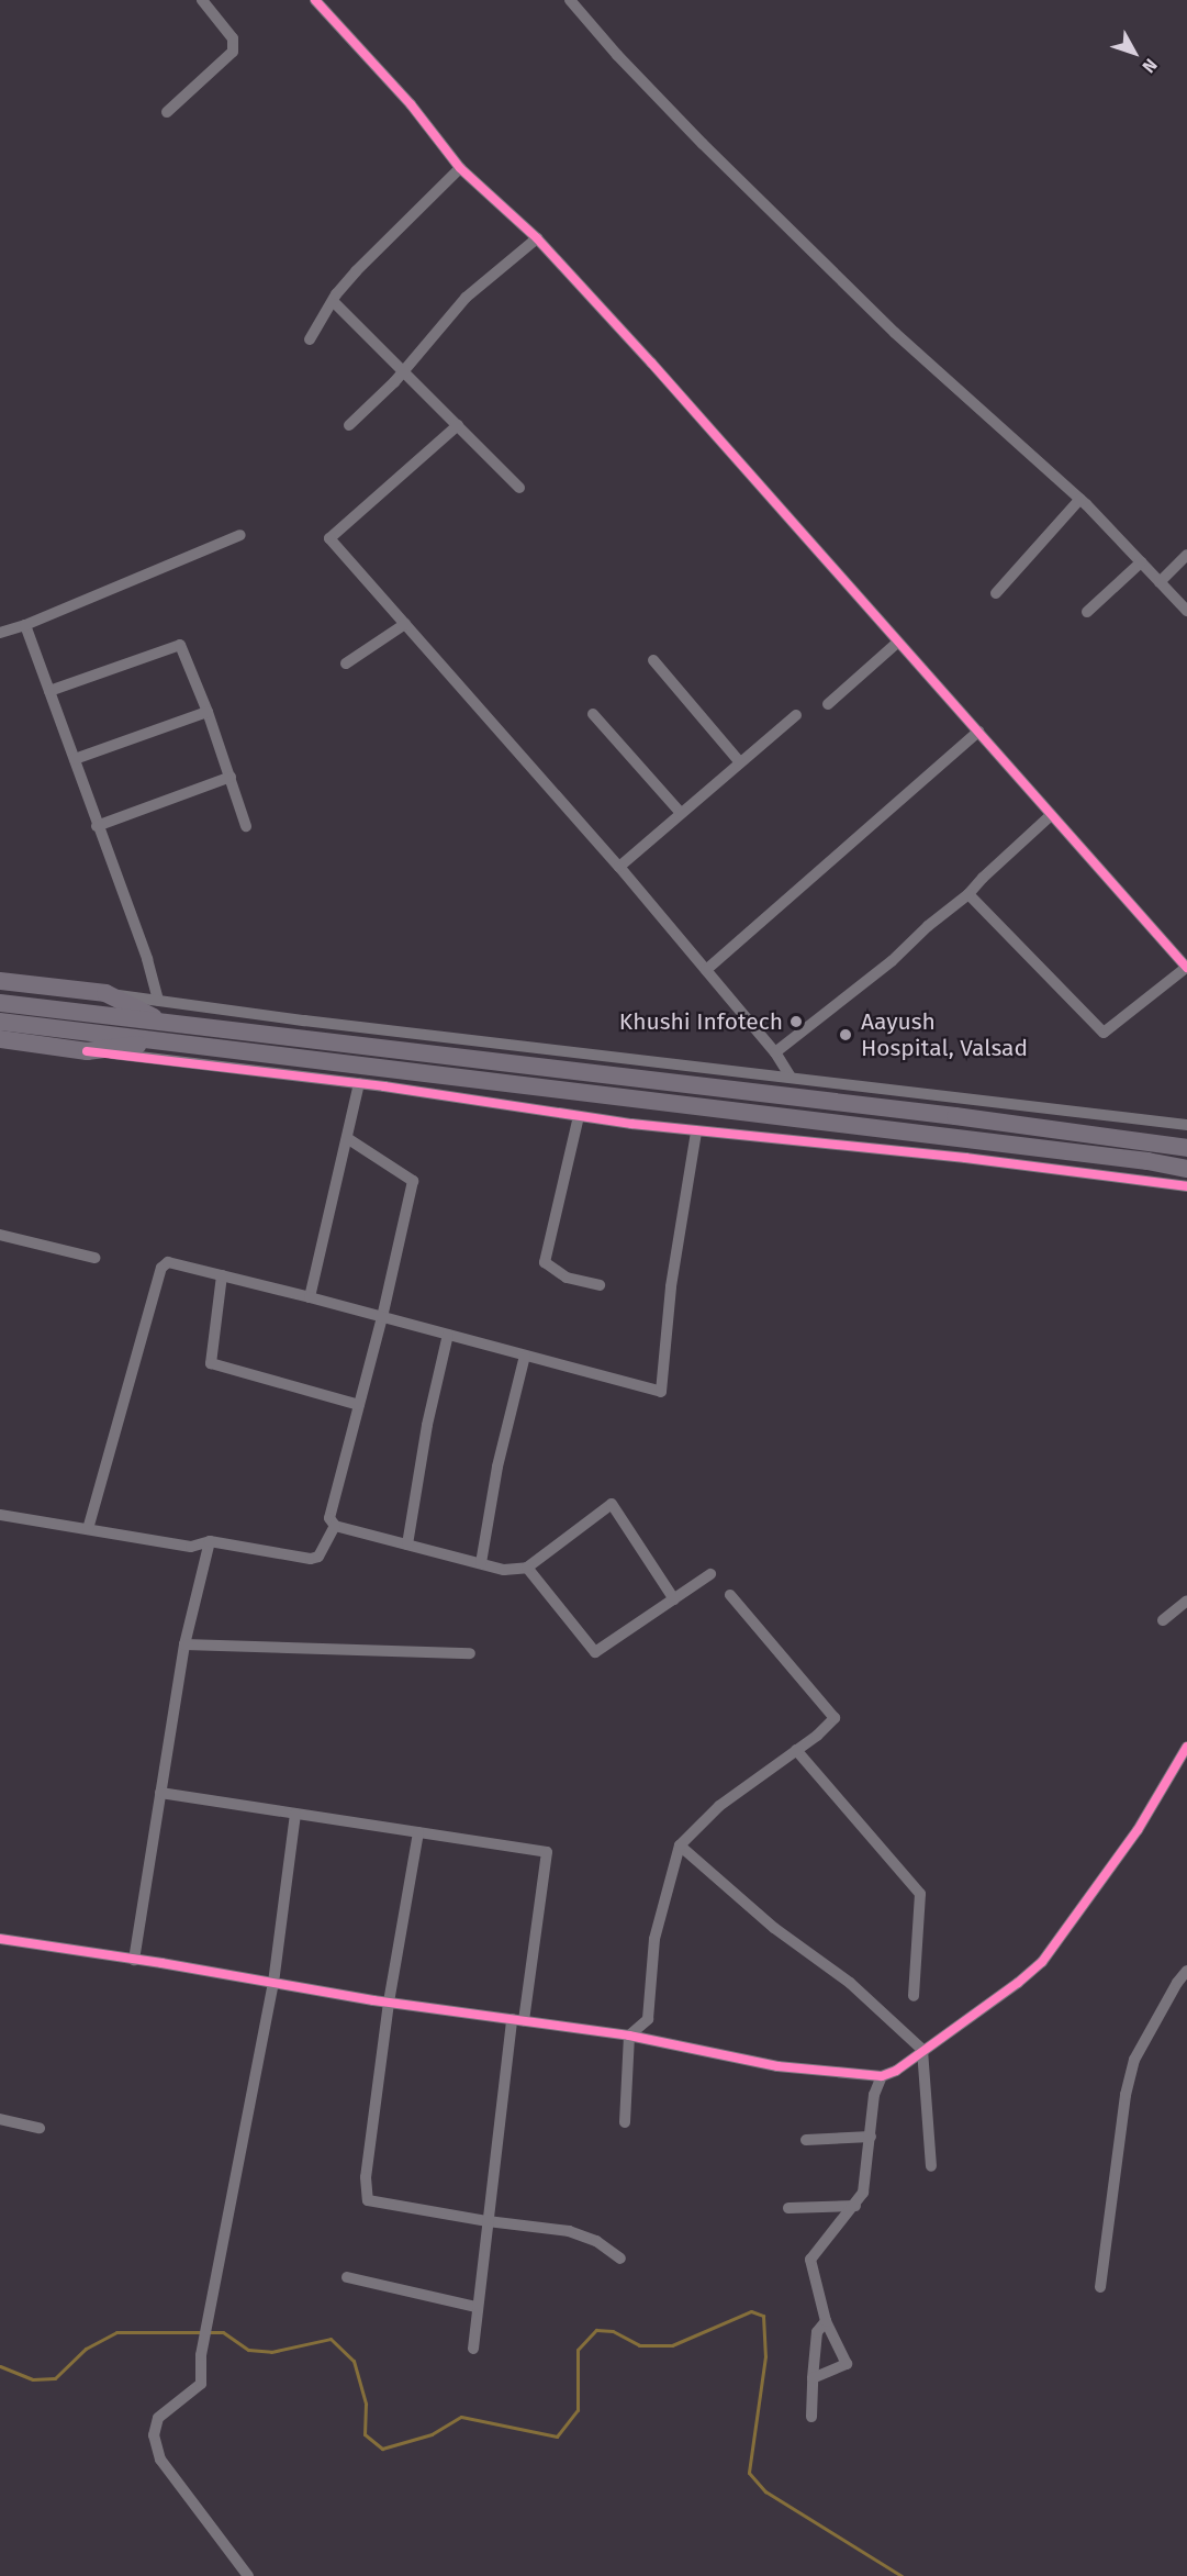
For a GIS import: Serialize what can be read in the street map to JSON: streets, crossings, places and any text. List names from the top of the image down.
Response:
{
  "places": ["Khushi Infotech", "Aayush Hospital, Valsad"],
  "north": "bottom right"
}
